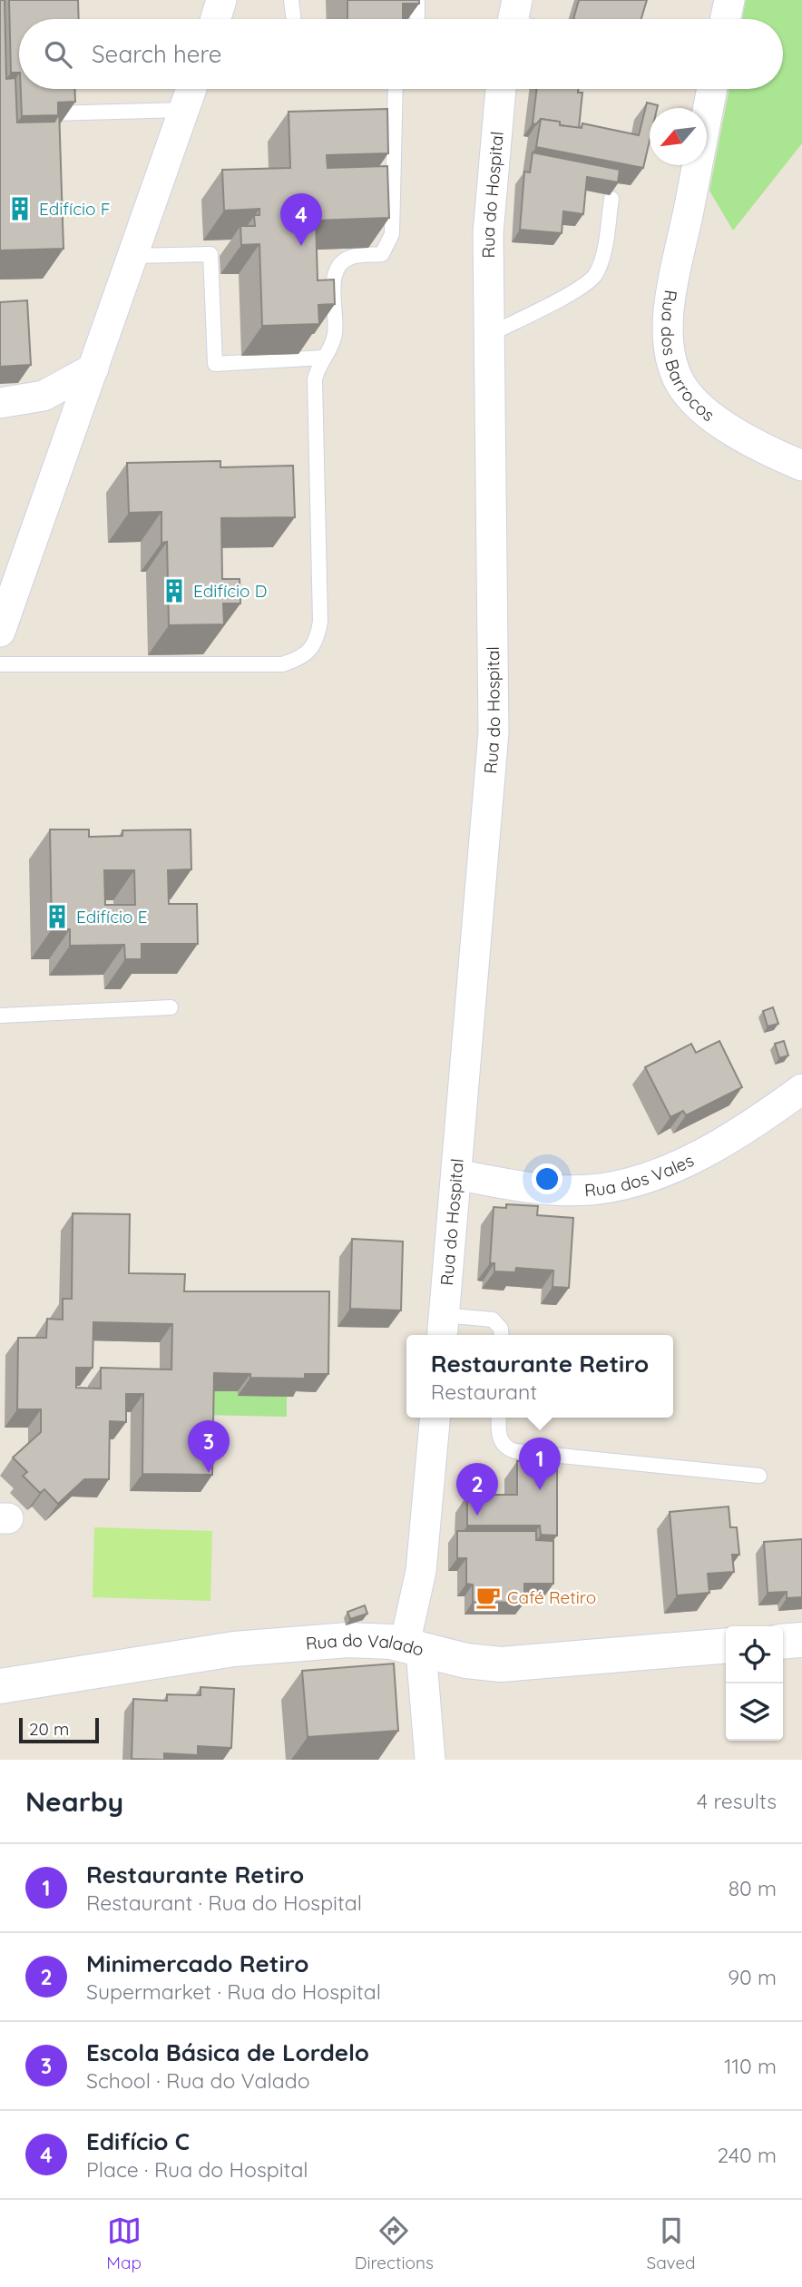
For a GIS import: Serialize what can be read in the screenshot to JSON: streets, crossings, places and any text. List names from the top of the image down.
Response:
{
  "streets": {
    "street": [
      "Rua do Hospital",
      "Rua dos Barrocos",
      "Rua dos Vales",
      "Rua do Valado"
    ]
  },
  "crossings": [
    ["Rua do Hospital", "Rua dos Vales"]
  ],
  "places": {
    "building": ["Edifício F", "Edifício D", "Edifício E"],
    "cafe": ["Café Retiro"]
  },
  "scale_bar": "20 m",
  "north": "bottom left",
  "page": {
    "search": "Search here",
    "pins": [
      "4",
      "3",
      "1",
      "2"
    ],
    "popup": ["Restaurante Retiro", "Restaurant"],
    "scale": "20 m",
    "heading": ["Nearby", "4 results"],
    "list": [
      {
        "mark": "1",
        "name": "Restaurante Retiro",
        "note": "Restaurant · Rua do Hospital",
        "value": "80 m"
      },
      {
        "mark": "2",
        "name": "Minimercado Retiro",
        "note": "Supermarket · Rua do Hospital",
        "value": "90 m"
      },
      {
        "mark": "3",
        "name": "Escola Básica de Lordelo",
        "note": "School · Rua do Valado",
        "value": "110 m"
      },
      {
        "mark": "4",
        "name": "Edifício C",
        "note": "Place · Rua do Hospital",
        "value": "240 m"
      }
    ],
    "nav": ["Map", "Directions", "Saved"]
  }
}
